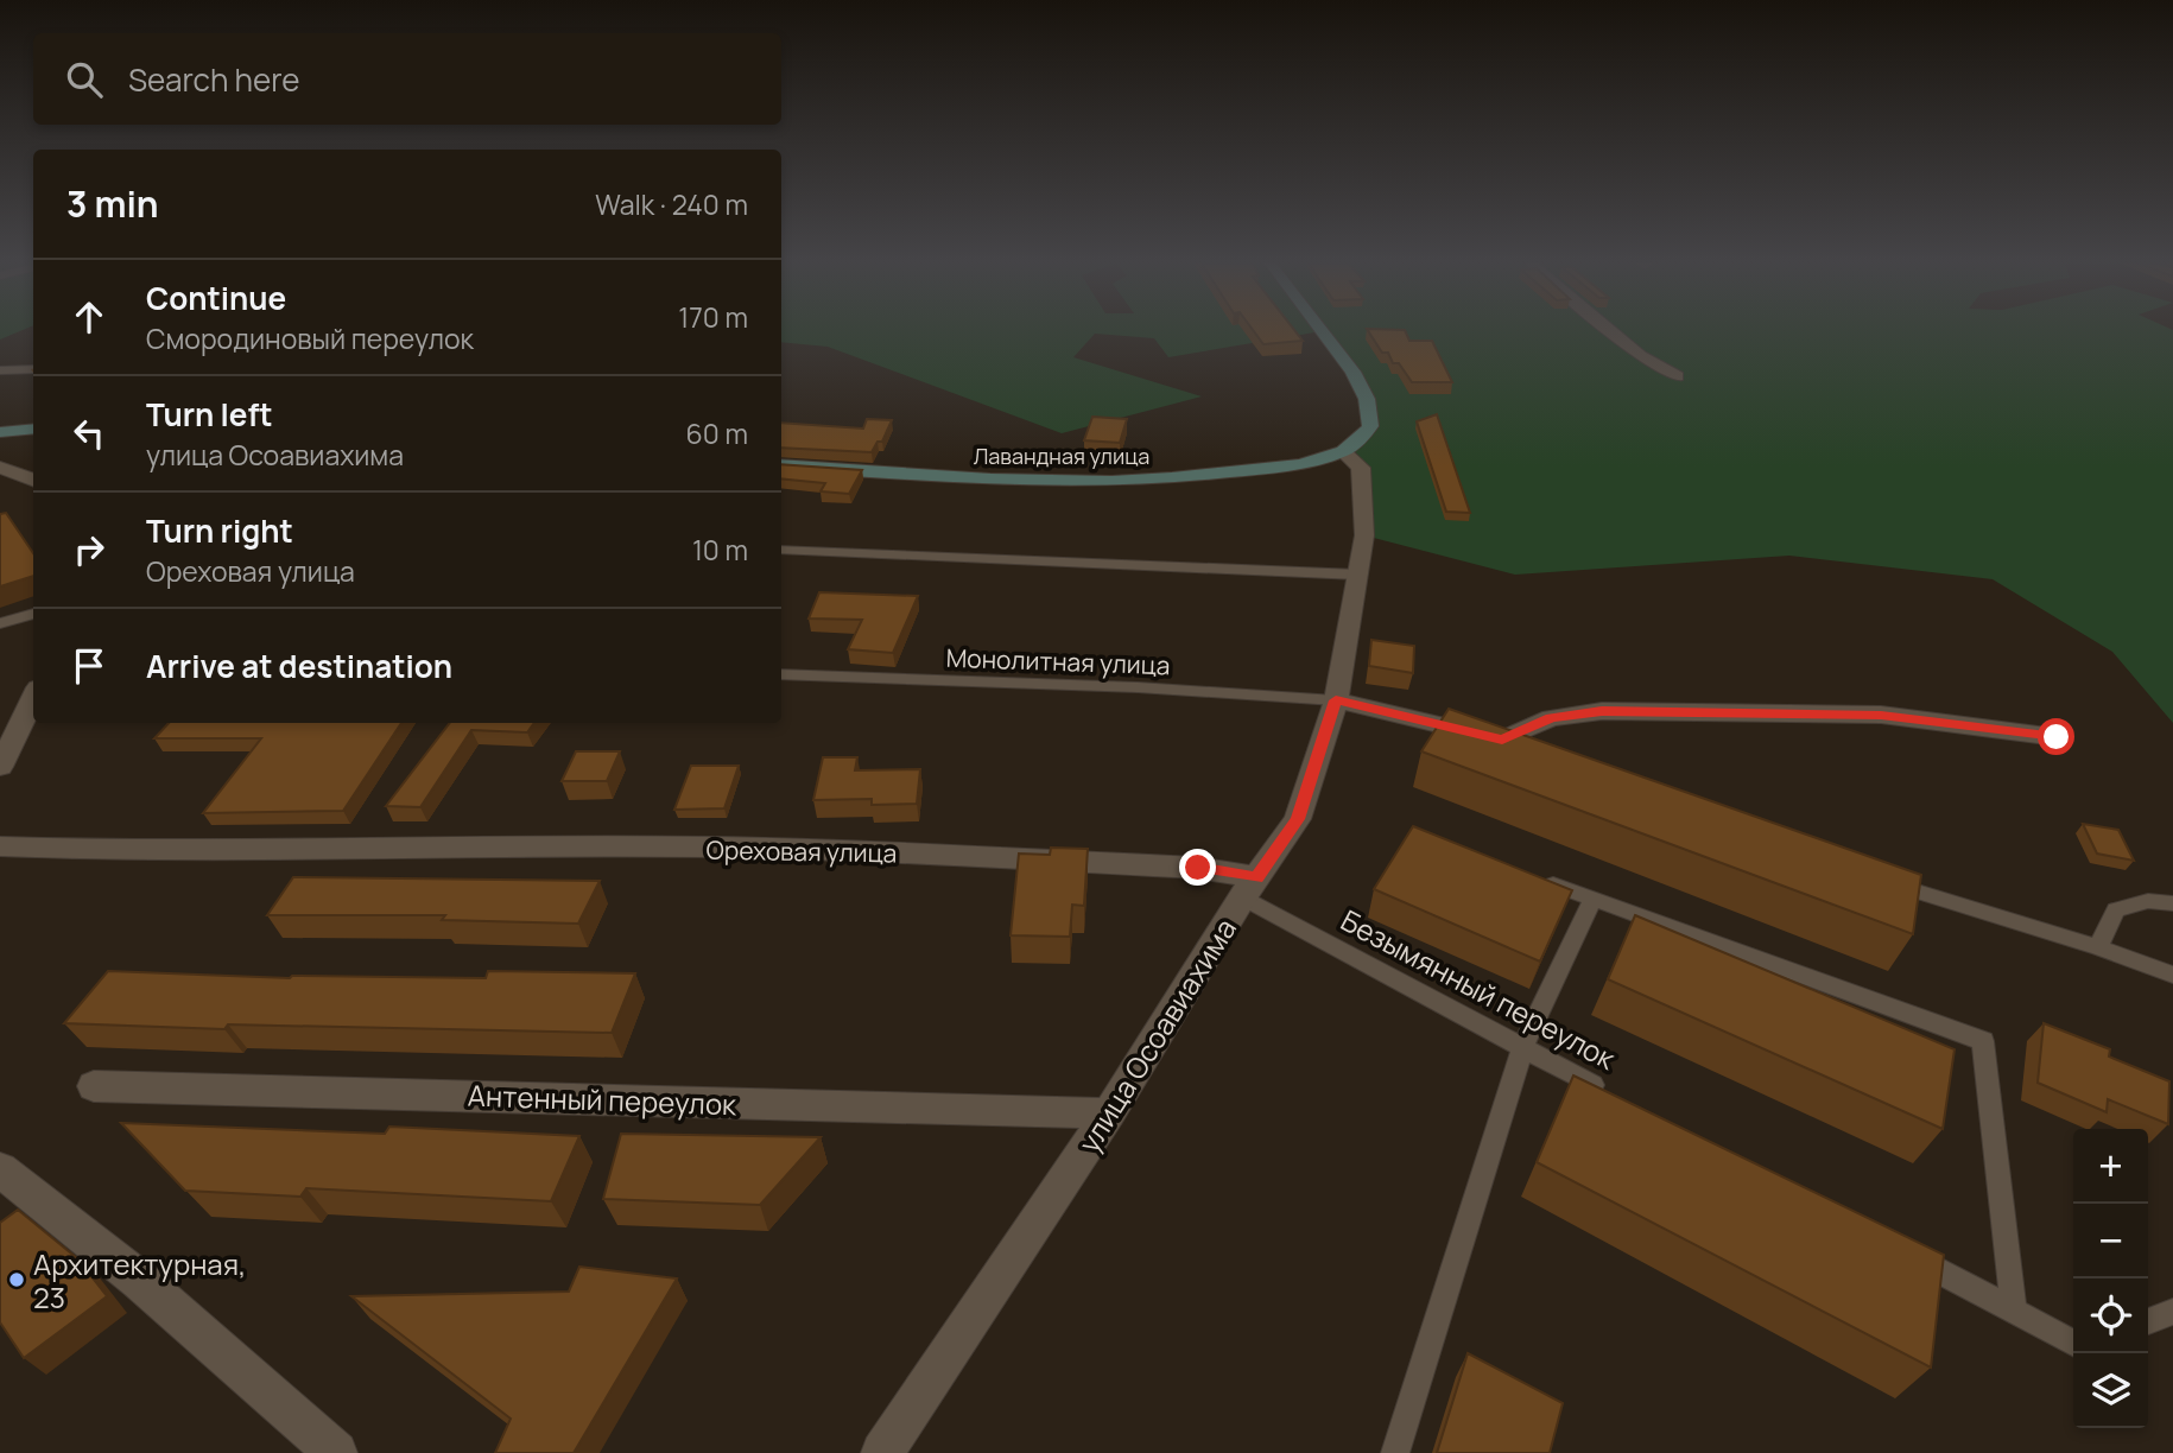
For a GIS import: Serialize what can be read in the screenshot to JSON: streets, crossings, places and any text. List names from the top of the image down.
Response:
{
  "streets": {
    "street": [
      "Лавандная улица",
      "Ореховая улица",
      "улица Осоавиахима",
      "Антенный переулок"
    ],
    "lane": ["Монолитная улица", "Безымянный переулок"]
  },
  "crossings": [
    ["Лавандная улица", "улица Осоавиахима"],
    ["Монолитная улица", "улица Осоавиахима"],
    ["Ореховая улица", "Безымянный переулок"],
    ["Ореховая улица", "улица Осоавиахима"],
    ["Безымянный переулок", "улица Осоавиахима"],
    ["улица Осоавиахима", "Антенный переулок"]
  ],
  "places": ["Архитектурная, 23"],
  "page": {
    "search": "Search here",
    "heading": ["3 min", "Walk · 240 m"],
    "list": [
      ["Continue", "Смородиновый переулок", "170 m"],
      ["Turn left", "улица Осоавиахима", "60 m"],
      ["Turn right", "Ореховая улица", "10 m"],
      "Arrive at destination"
    ],
    "map_buttons": ["+", "−"]
  }
}
